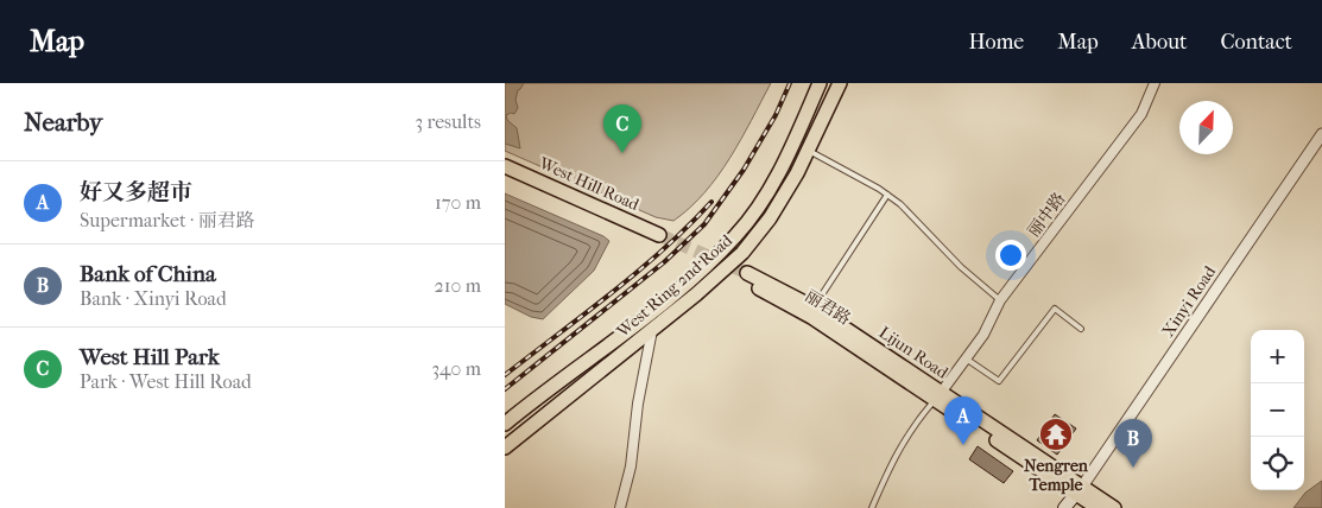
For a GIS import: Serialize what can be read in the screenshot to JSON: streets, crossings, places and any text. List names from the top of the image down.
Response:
{
  "streets": {
    "main road": [
      "West Hill Road",
      "West Ring 2nd Road",
      "丽君路",
      "Lijun Road"
    ],
    "street": ["丽中路", "Xinyi Road"]
  },
  "crossings": [
    ["丽中路", "丽君路"],
    ["丽中路", "Lijun Road"],
    ["Xinyi Road", "Lijun Road"],
    ["丽君路", "Lijun Road"]
  ],
  "places": {
    "temple": ["Nengren Temple"]
  },
  "north": "top right",
  "page": {
    "header": "Map",
    "nav": [
      "Home",
      "Map",
      "About",
      "Contact"
    ],
    "heading": ["Nearby", "3 results"],
    "pins": ["C", "A", "B"],
    "list": [
      {
        "mark": "A",
        "name": "好又多超市",
        "note": "Supermarket · 丽君路",
        "value": "170 m"
      },
      {
        "mark": "B",
        "name": "Bank of China",
        "note": "Bank · Xinyi Road",
        "value": "210 m"
      },
      {
        "mark": "C",
        "name": "West Hill Park",
        "note": "Park · West Hill Road",
        "value": "340 m"
      }
    ],
    "map_buttons": ["+", "−"]
  }
}
